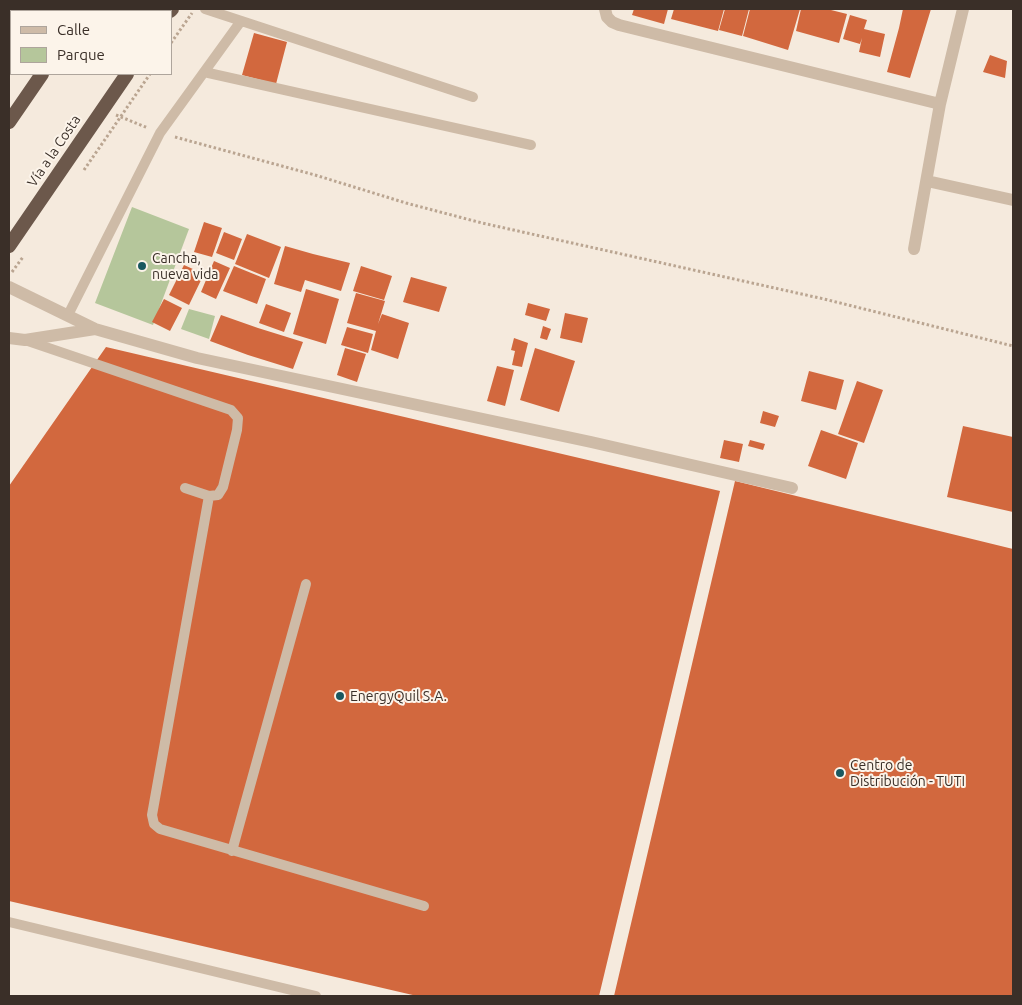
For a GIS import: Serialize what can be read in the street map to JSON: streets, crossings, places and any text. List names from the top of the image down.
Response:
{
  "streets": {
    "highway": ["Vía a la Costa"]
  },
  "places": ["Cancha, nueva vida", "EnergyQuil S.A.", "Centro de Distribución - TUTI"],
  "legend": ["Calle", "Parque"]
}
